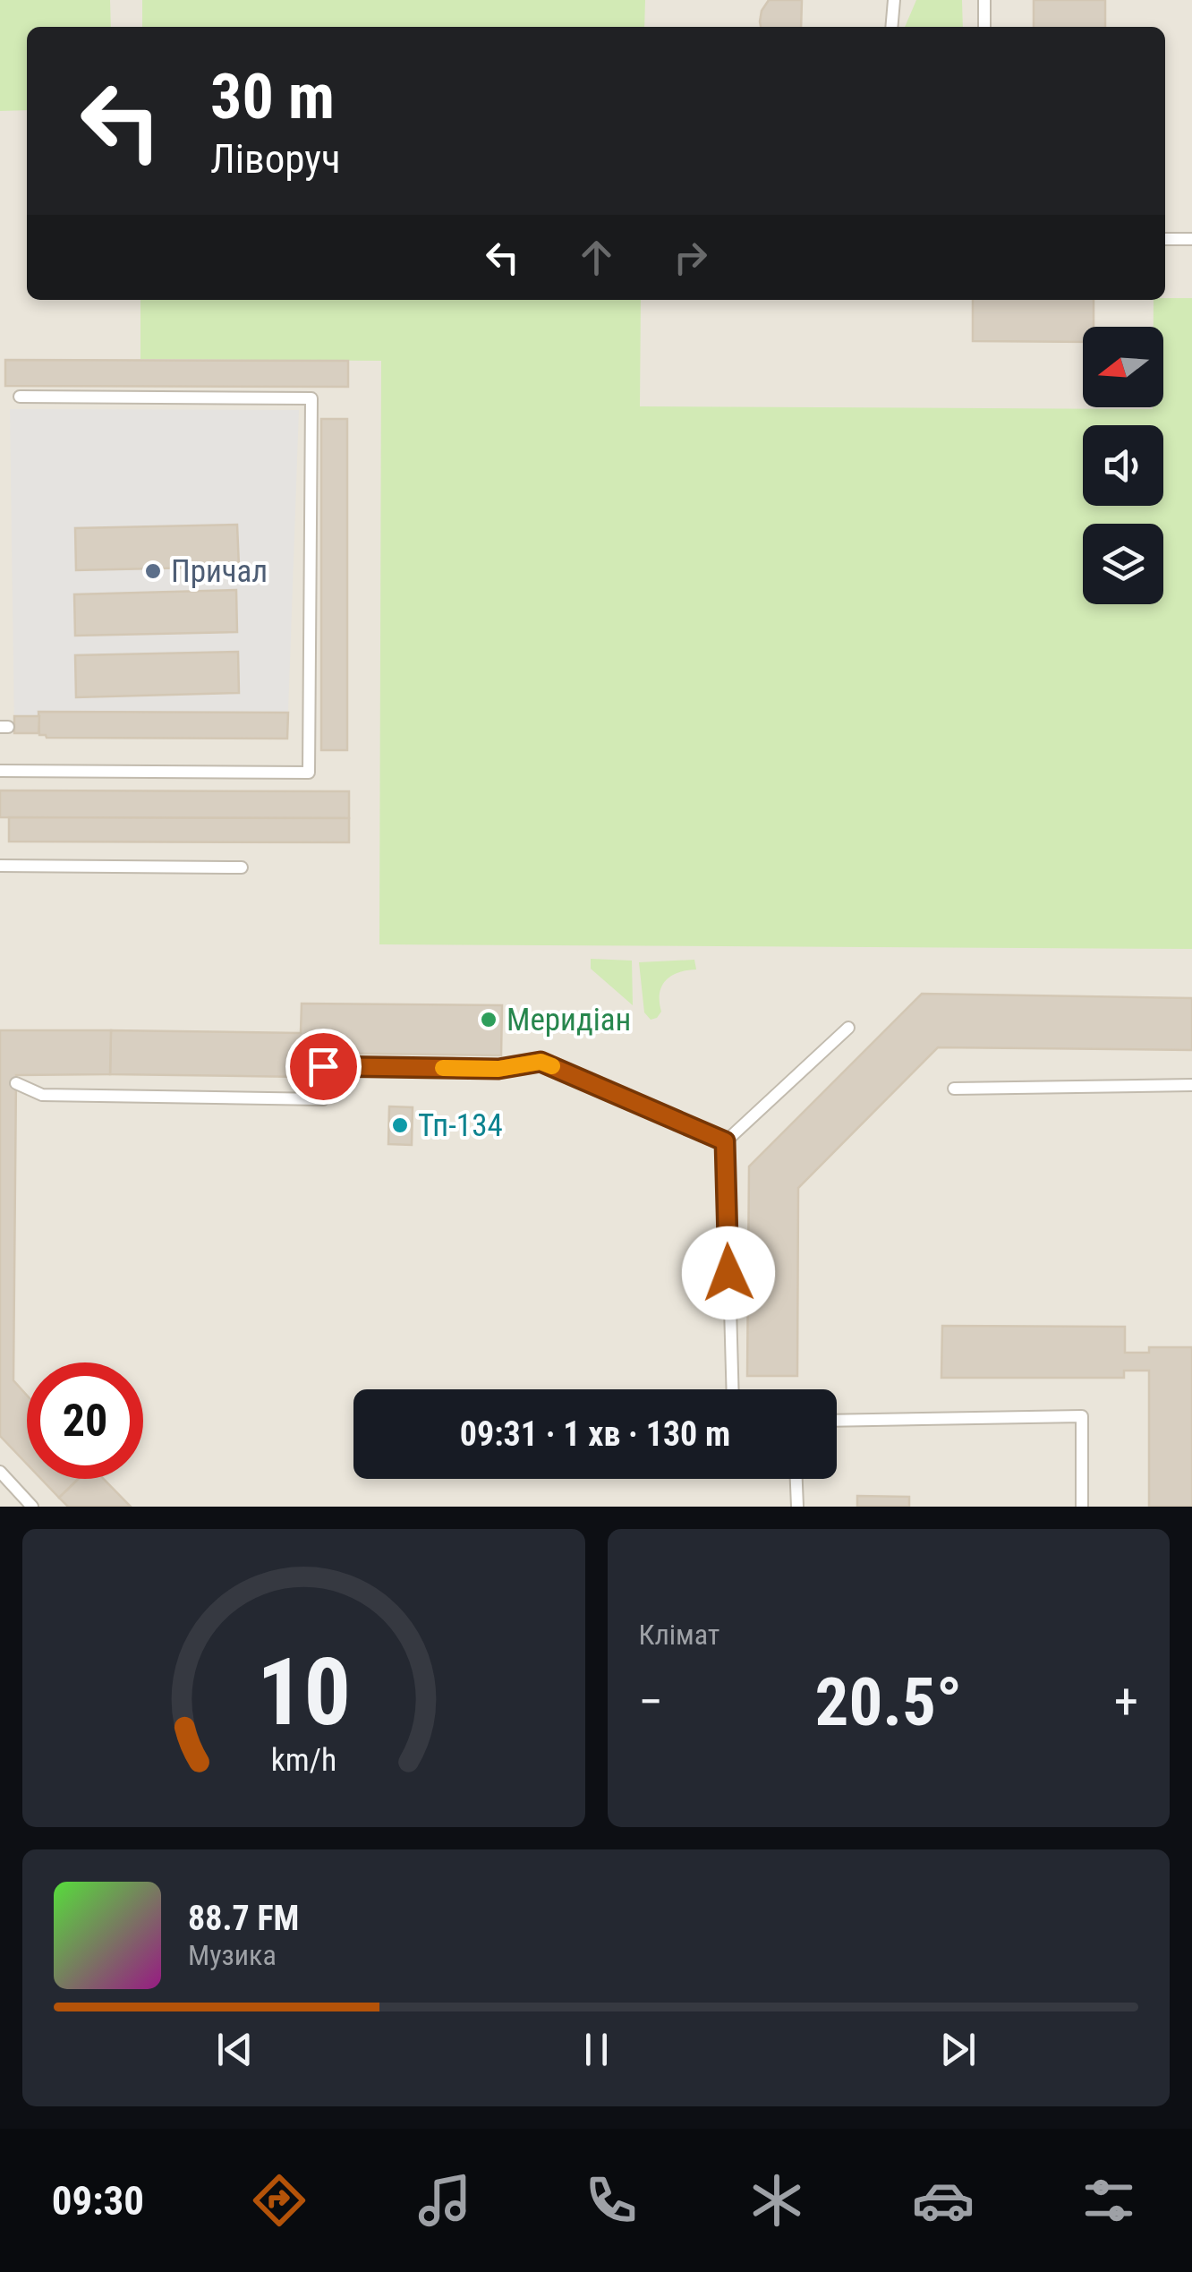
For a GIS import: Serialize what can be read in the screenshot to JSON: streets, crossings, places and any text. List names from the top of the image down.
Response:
{
  "places": ["Причал", "Меридіан", "Тп-134"],
  "north": "left",
  "page": {
    "turn": ["30 m", "Ліворуч"],
    "limit": "20",
    "trip": "09:31 · 1 хв · 130 m",
    "tile": "Клімат",
    "heat": ["−", "20.5°", "+"],
    "song": ["88.7 FM", "Музика"],
    "tabs": "09:30",
    "gauge": ["10", "km/h"]
  }
}
